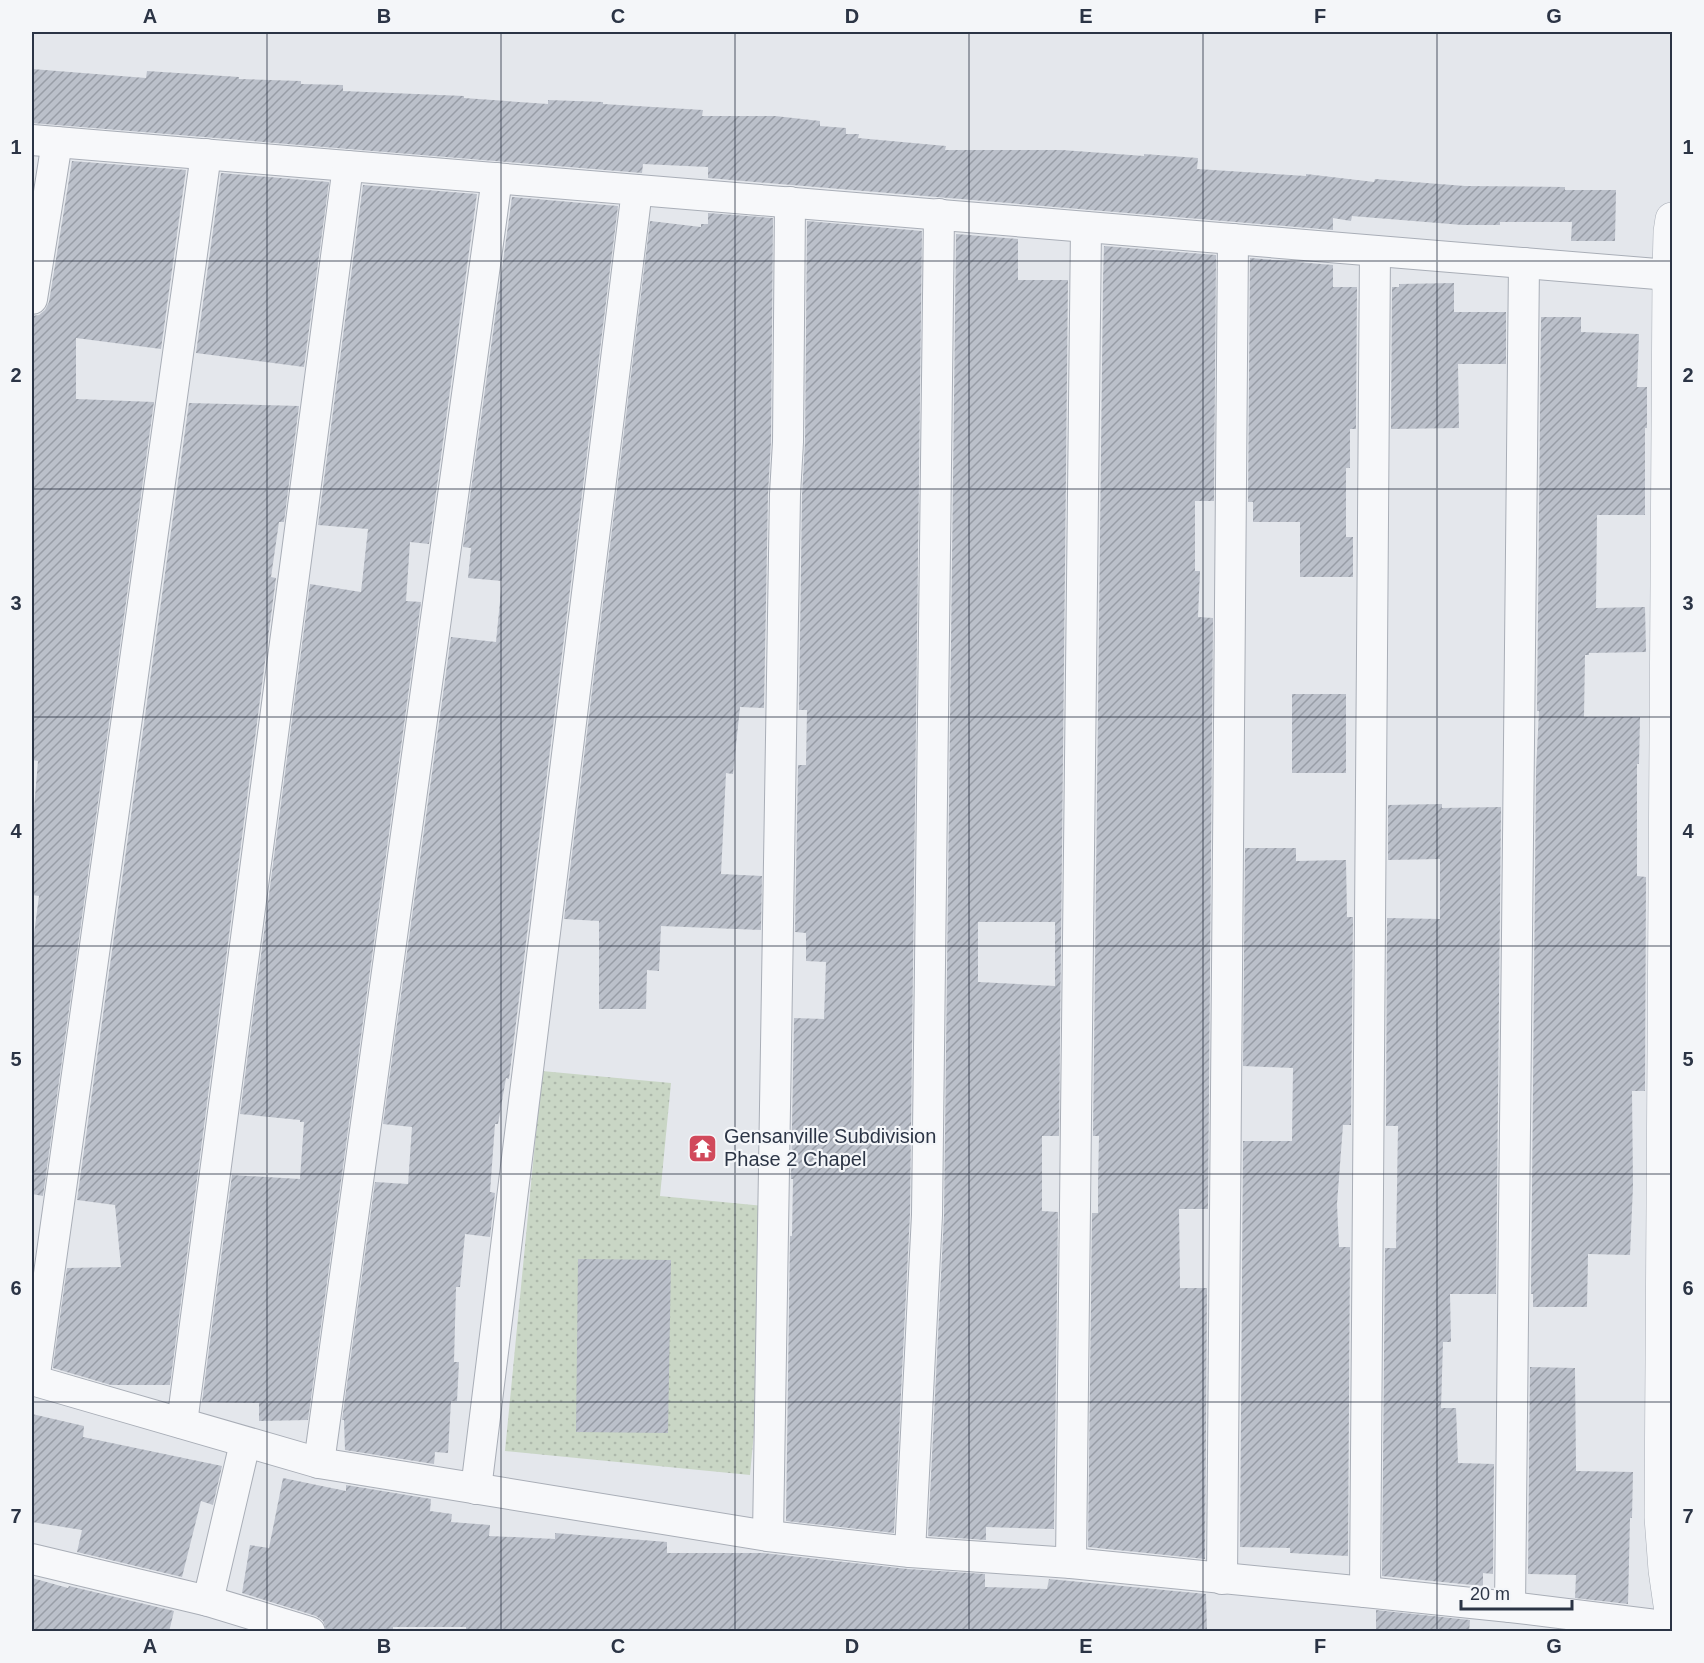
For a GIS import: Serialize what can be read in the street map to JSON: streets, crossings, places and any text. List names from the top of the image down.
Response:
{
  "places": {
    "temple": ["Gensanville Subdivision Phase 2 Chapel"]
  },
  "scale_bar": "20 m",
  "grid": {
    "columns": [
      "A",
      "B",
      "C",
      "D",
      "E",
      "F",
      "G"
    ],
    "rows": [
      "1",
      "2",
      "3",
      "4",
      "5",
      "6",
      "7"
    ]
  }
}
